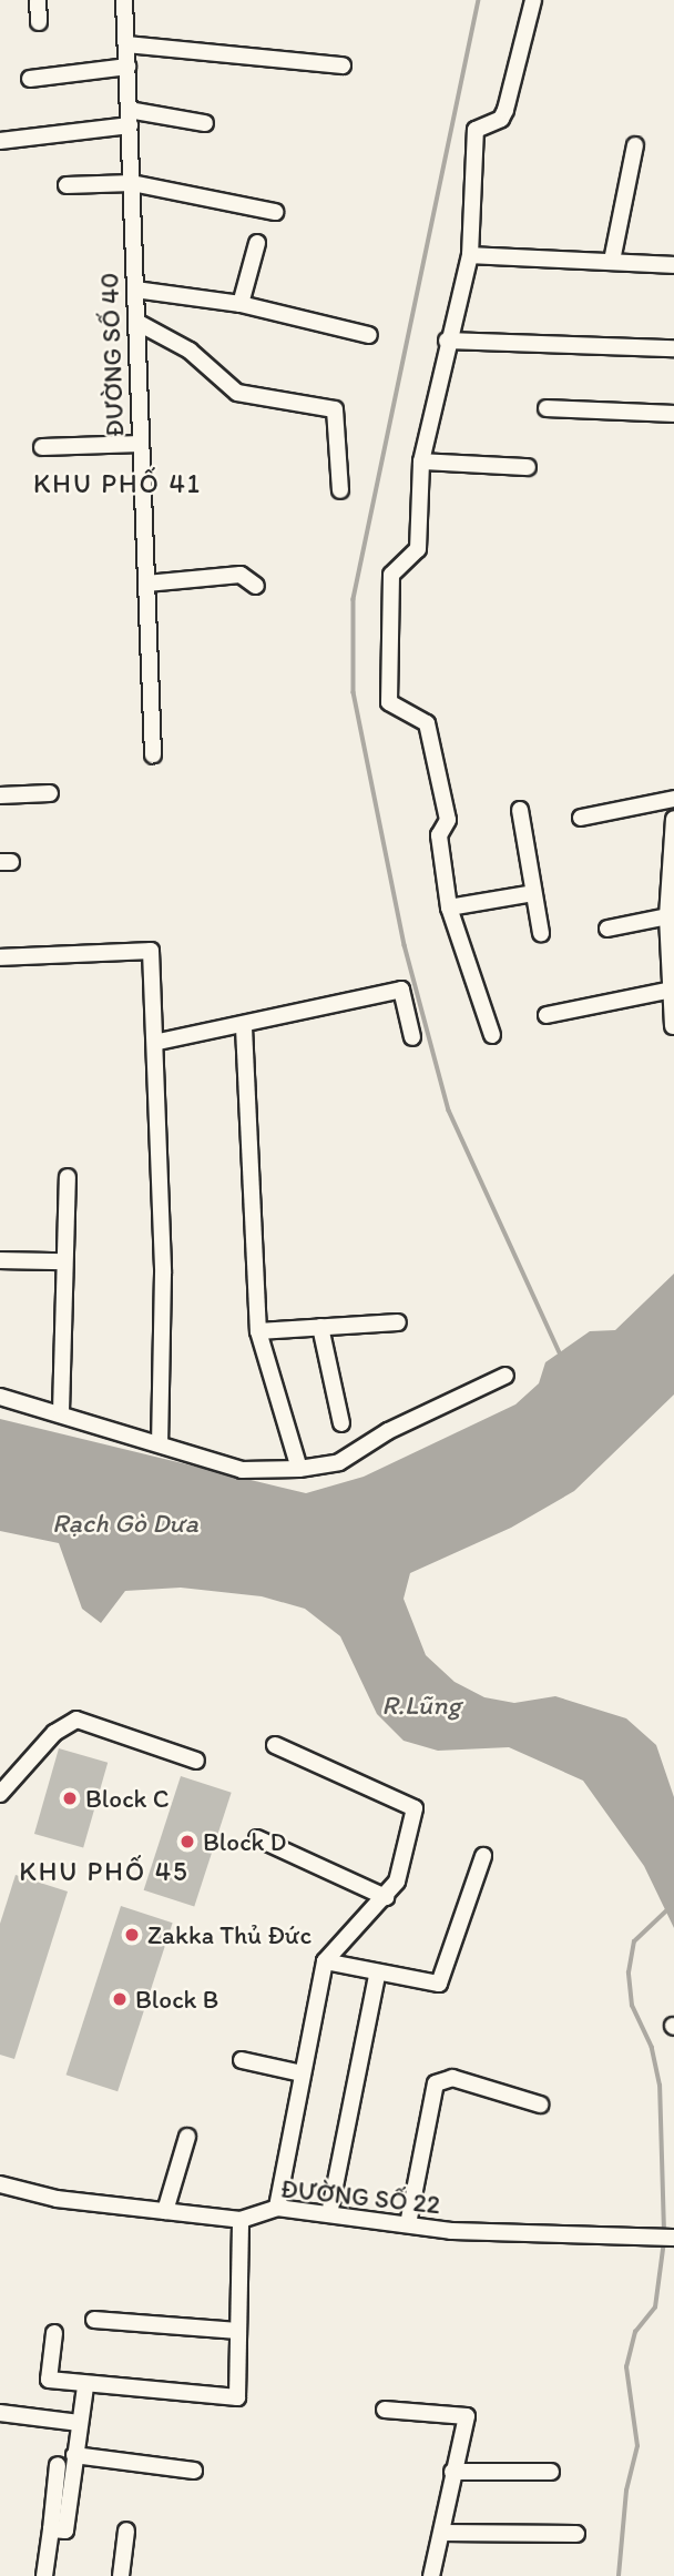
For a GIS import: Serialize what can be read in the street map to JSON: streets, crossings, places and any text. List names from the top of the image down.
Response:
{
  "streets": {
    "street": ["ĐƯỜNG SỐ 40", "ĐƯỜNG SỐ 22"]
  },
  "districts": ["KHU PHỐ 41", "KHU PHỐ 45"],
  "water": ["Rạch Gò Dưa", "R.Lũng"],
  "places": [
    "Block C",
    "Block D",
    "Zakka Thủ Đức",
    "Block B"
  ]
}
